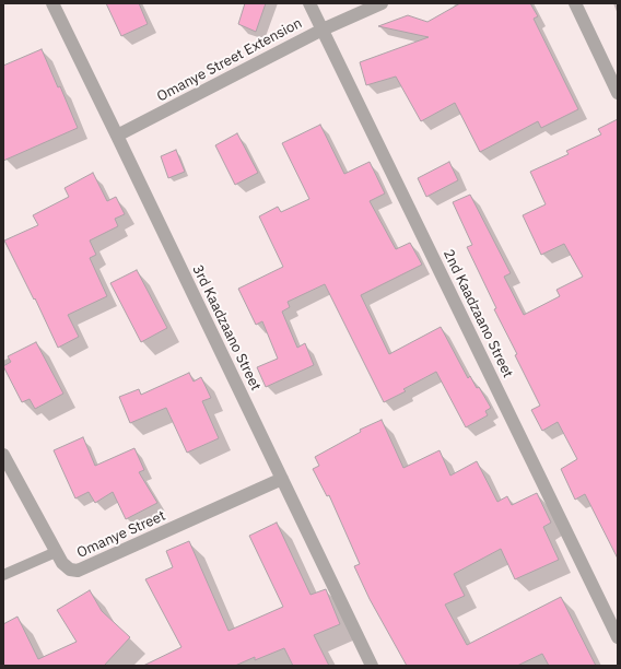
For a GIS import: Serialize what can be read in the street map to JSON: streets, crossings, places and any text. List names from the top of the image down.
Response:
{
  "streets": {
    "street": [
      "Omanye Street Extension",
      "2nd Kaadzaano Street",
      "3rd Kaadzaano Street",
      "Omanye Street"
    ]
  },
  "crossings": [
    ["Omanye Street Extension", "2nd Kaadzaano Street"],
    ["Omanye Street Extension", "3rd Kaadzaano Street"],
    ["3rd Kaadzaano Street", "Omanye Street"]
  ]
}
